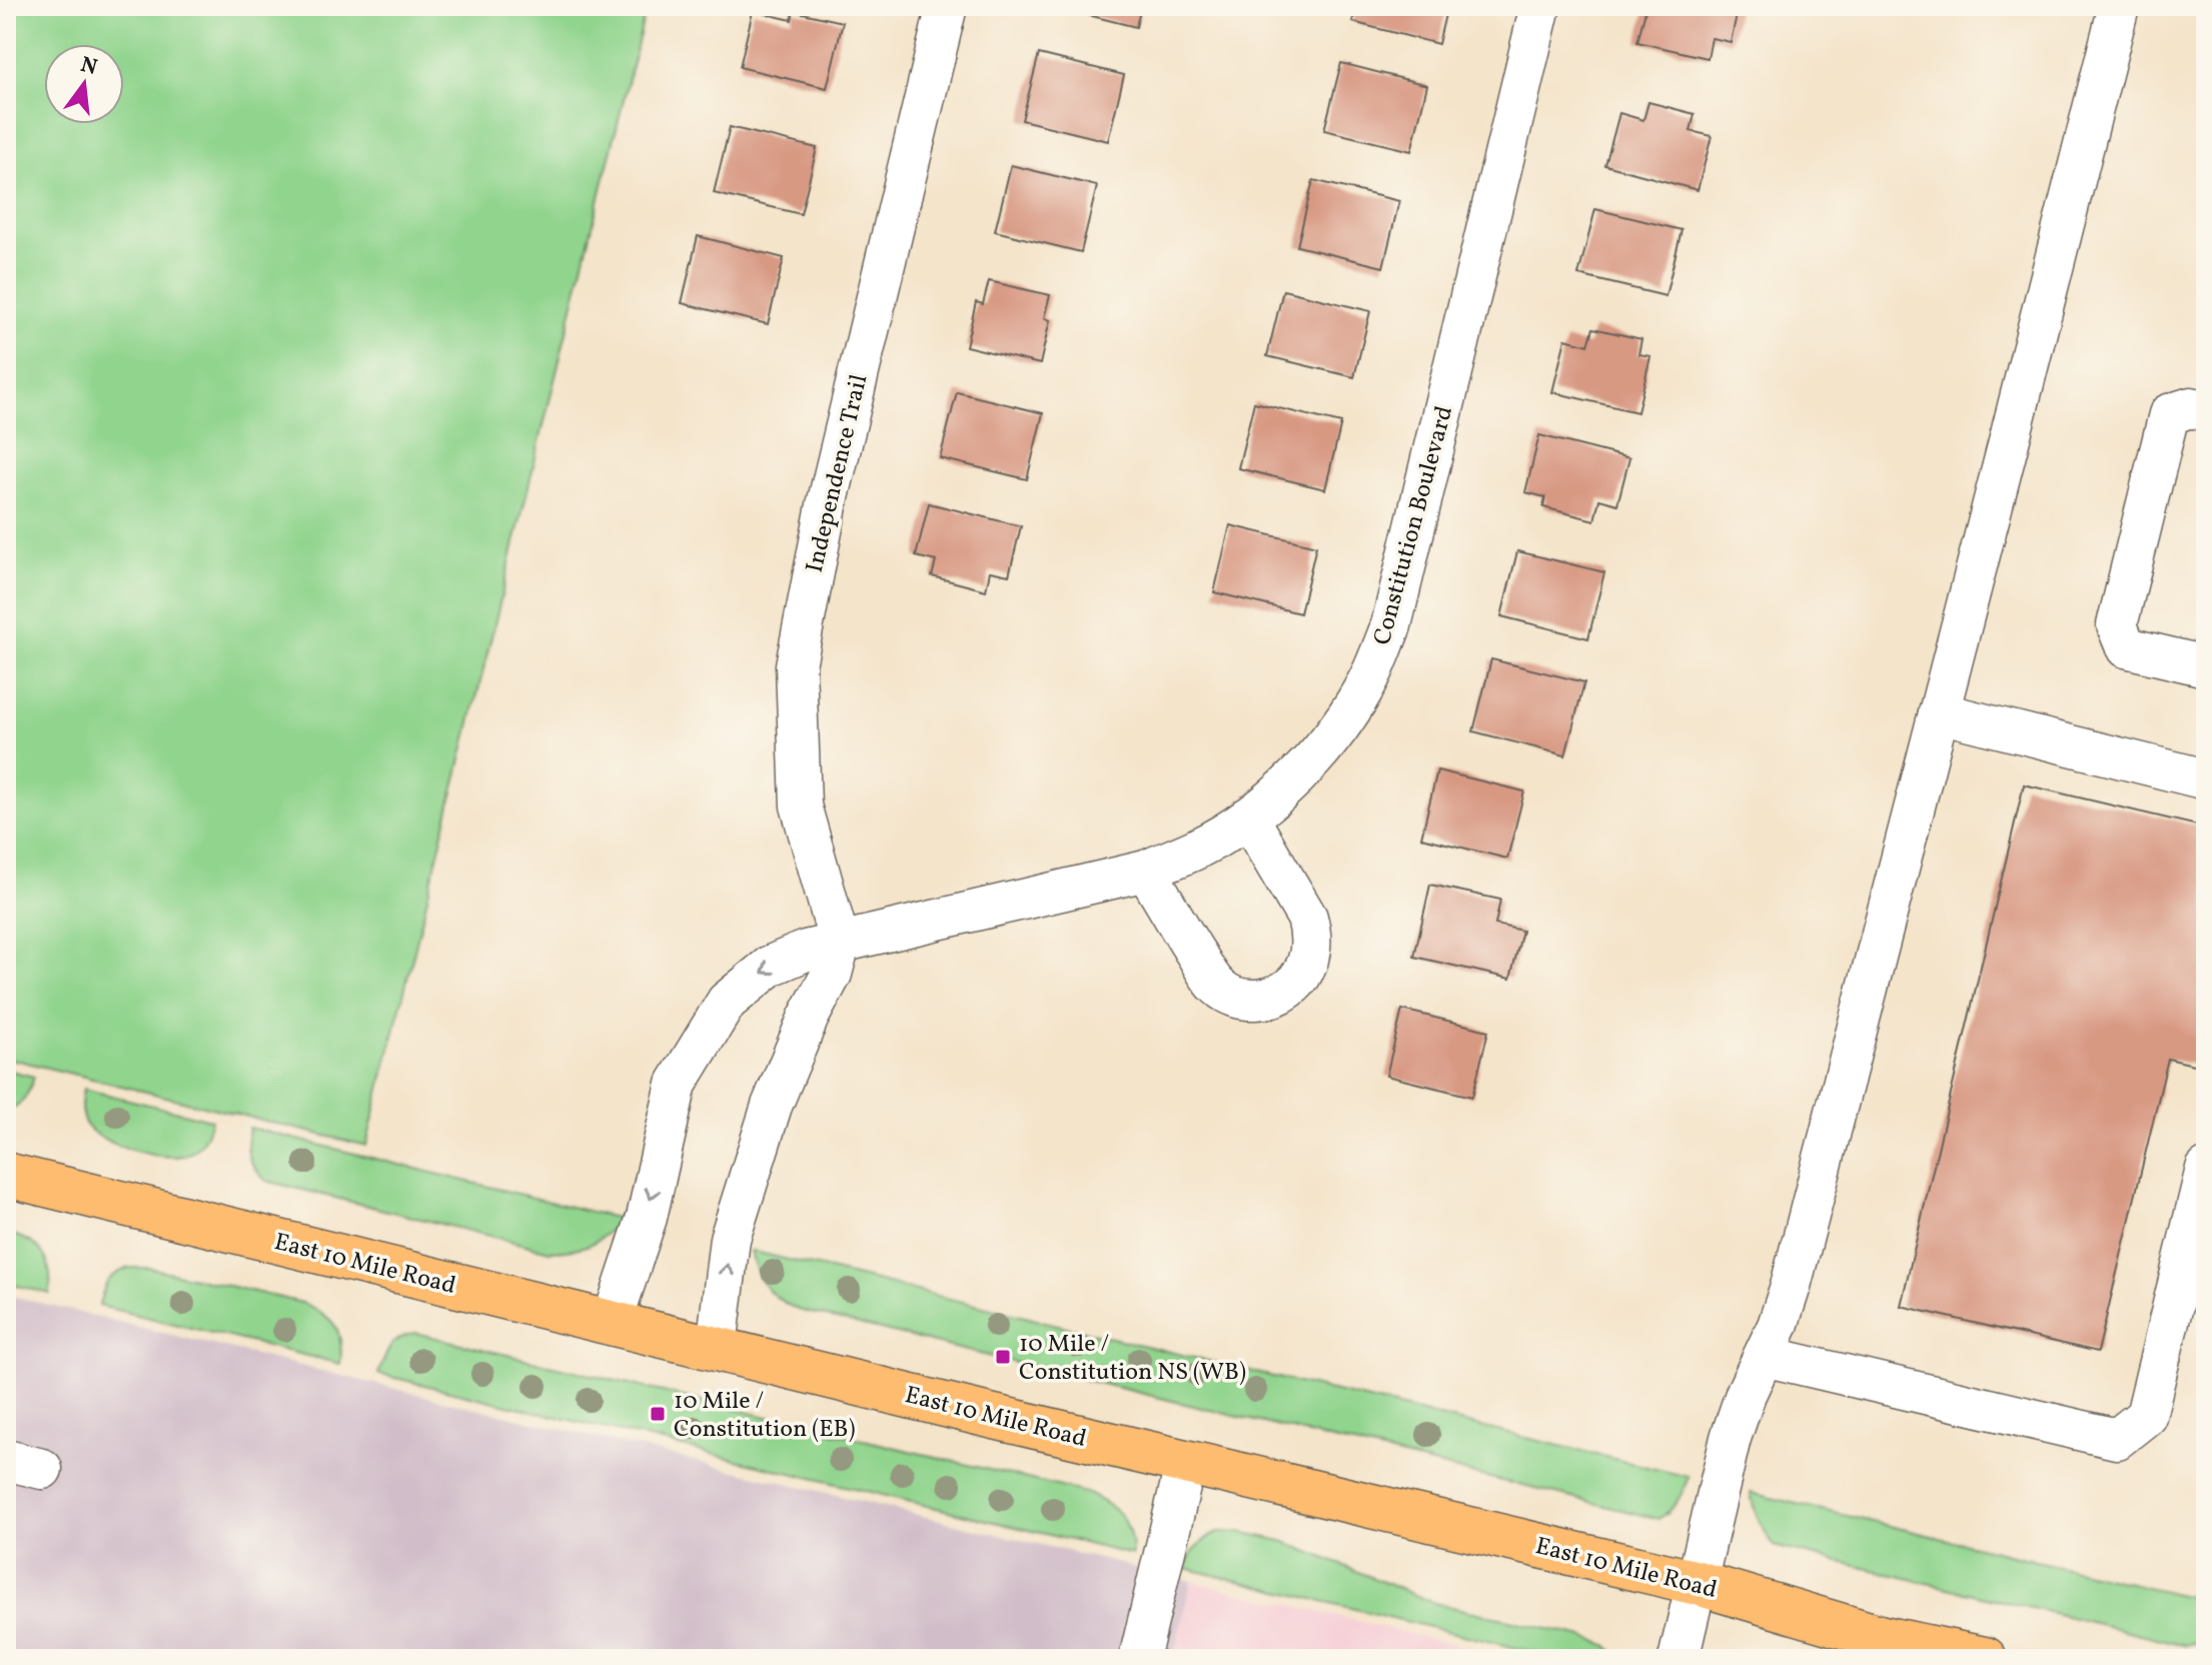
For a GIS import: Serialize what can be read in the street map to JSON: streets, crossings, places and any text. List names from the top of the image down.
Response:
{
  "streets": {
    "main road": ["East 10 Mile Road"],
    "street": ["Independence Trail", "Constitution Boulevard"]
  },
  "crossings": [
    ["Independence Trail", "Constitution Boulevard"],
    ["Constitution Boulevard", "East 10 Mile Road"]
  ],
  "places": {
    "transit": ["10 Mile / Constitution NS (WB)", "10 Mile / Constitution (EB)"]
  },
  "north": "top"
}
